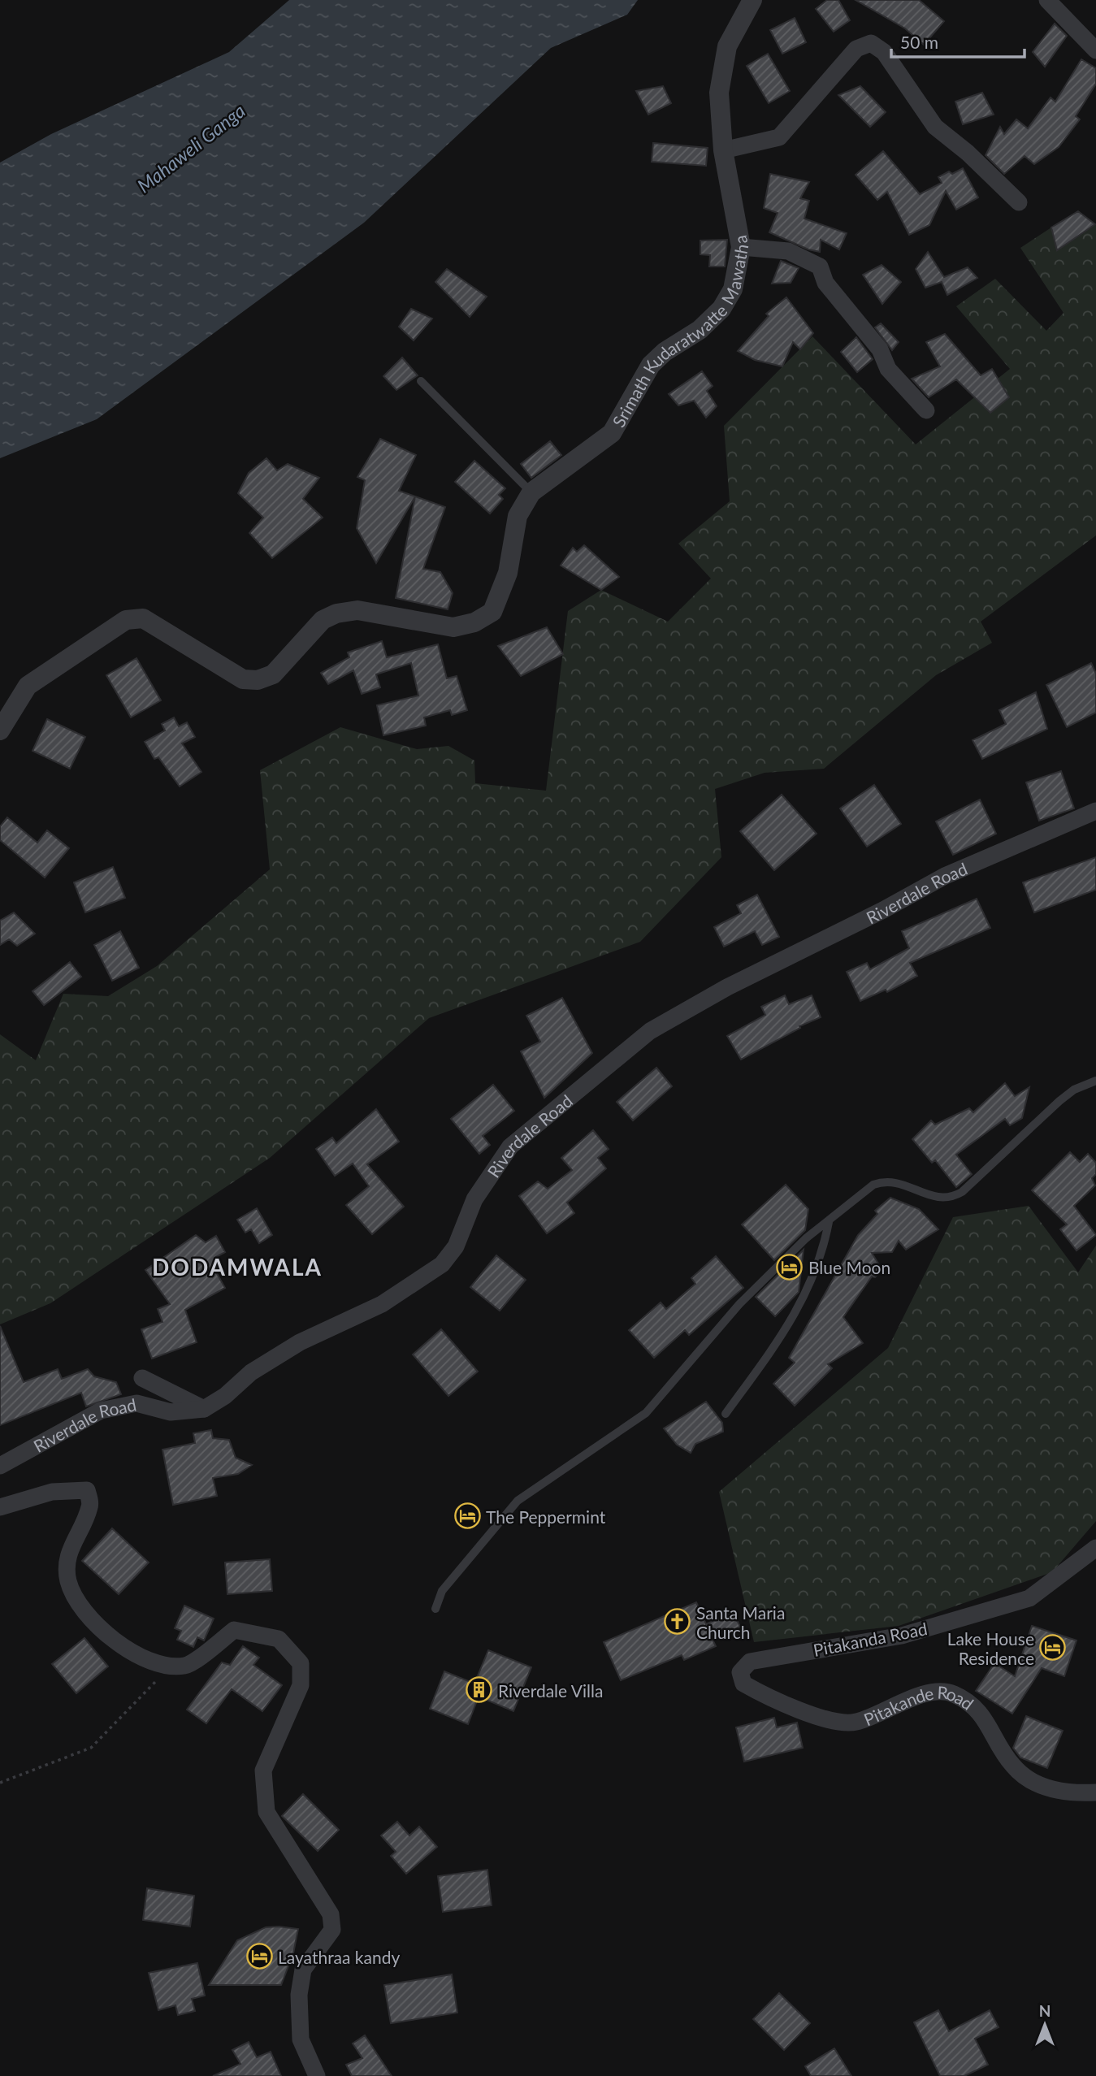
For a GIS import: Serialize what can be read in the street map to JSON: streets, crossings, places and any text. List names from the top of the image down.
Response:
{
  "streets": {
    "street": [
      "Srimath Kudaratwatte Mawatha",
      "Riverdale Road",
      "Pitakanda Road",
      "Pitakande Road"
    ]
  },
  "crossings": [
    ["Pitakanda Road", "Pitakande Road"]
  ],
  "districts": ["DODAMWALA"],
  "water": ["Mahaweli Ganga"],
  "places": {
    "hotel": [
      "Blue Moon",
      "The Peppermint",
      "Lake House Residence",
      "Layathraa kandy"
    ],
    "church": ["Santa Maria Church"],
    "building": ["Riverdale Villa"]
  },
  "scale_bar": "50 m",
  "north": "top"
}
